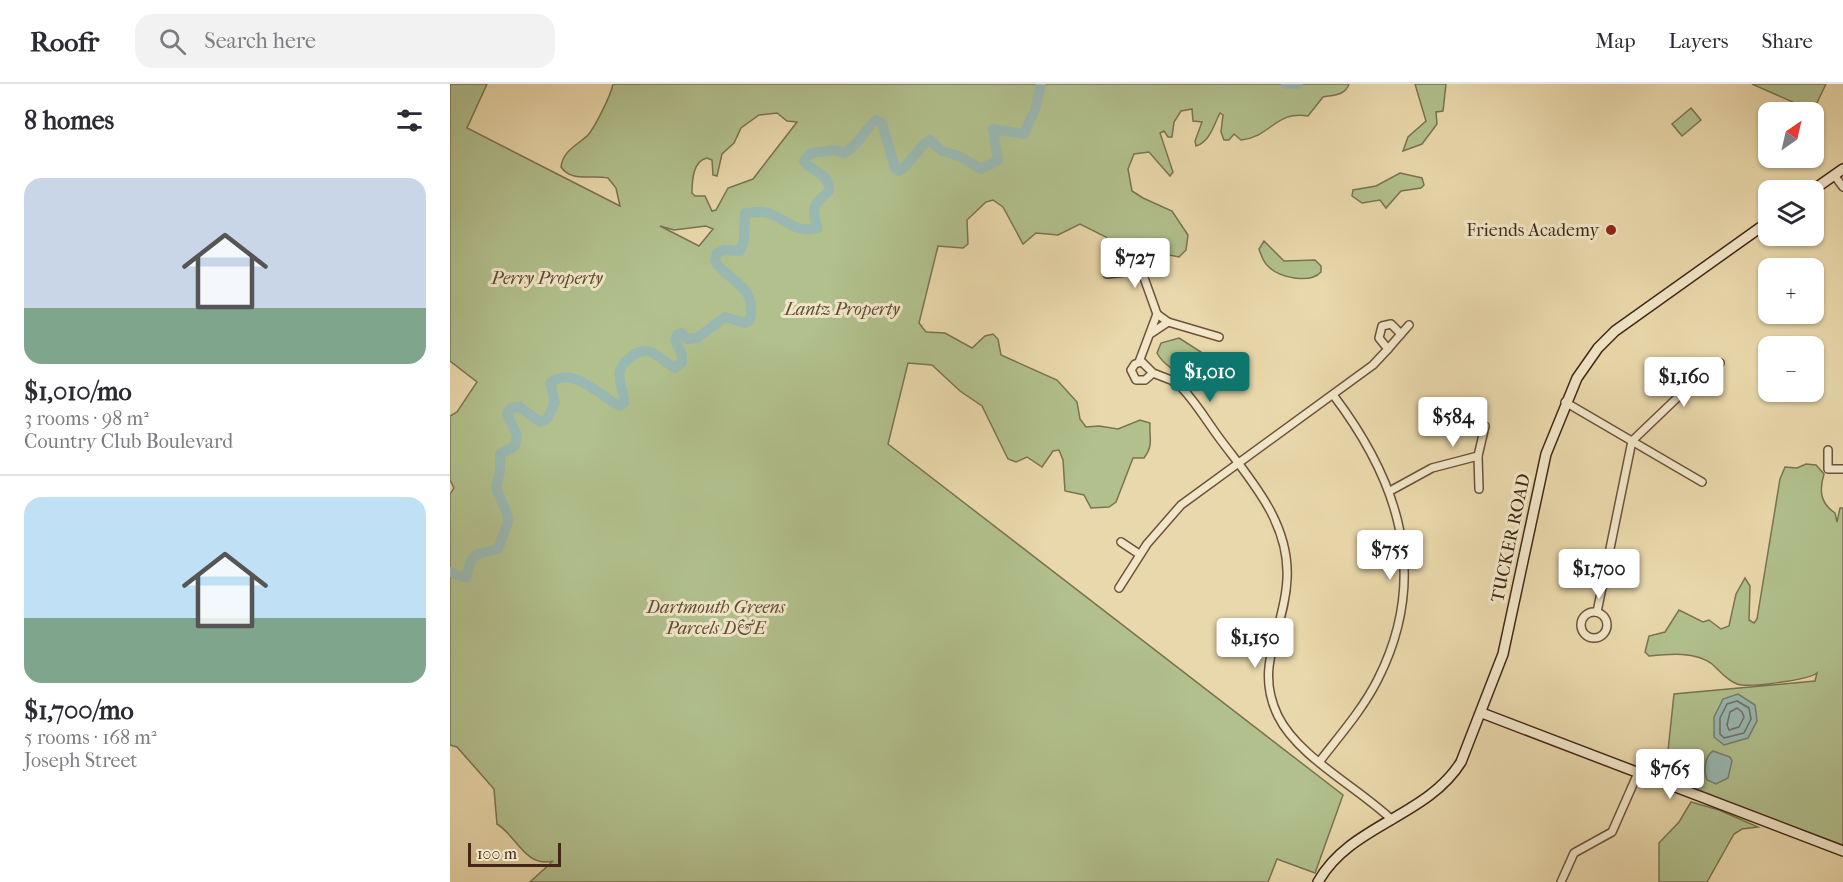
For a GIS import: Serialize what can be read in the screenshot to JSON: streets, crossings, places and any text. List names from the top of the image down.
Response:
{
  "streets": {
    "main road": ["TUCKER ROAD"]
  },
  "parks": ["Perry Property", "Lantz Property", "Dartmouth Greens Parcels D&E"],
  "places": ["Friends Academy"],
  "scale_bar": "100 m",
  "north": "top right",
  "page": {
    "header": "Roofr",
    "search": "Search here",
    "nav": ["Map", "Layers", "Share"],
    "heading": "8 homes",
    "map_buttons": ["+", "−"],
    "list": [
      {
        "name": "$1,010/mo",
        "note": "3 rooms · 98 m² · Country Club Boulevard"
      },
      {
        "name": "$1,700/mo",
        "note": "5 rooms · 168 m² · Joseph Street"
      }
    ],
    "price": [
      "$727",
      "$1,010",
      "$1,160",
      "$584",
      "$755",
      "$1,700",
      "$1,150",
      "$765"
    ],
    "scale": "100 m"
  }
}
